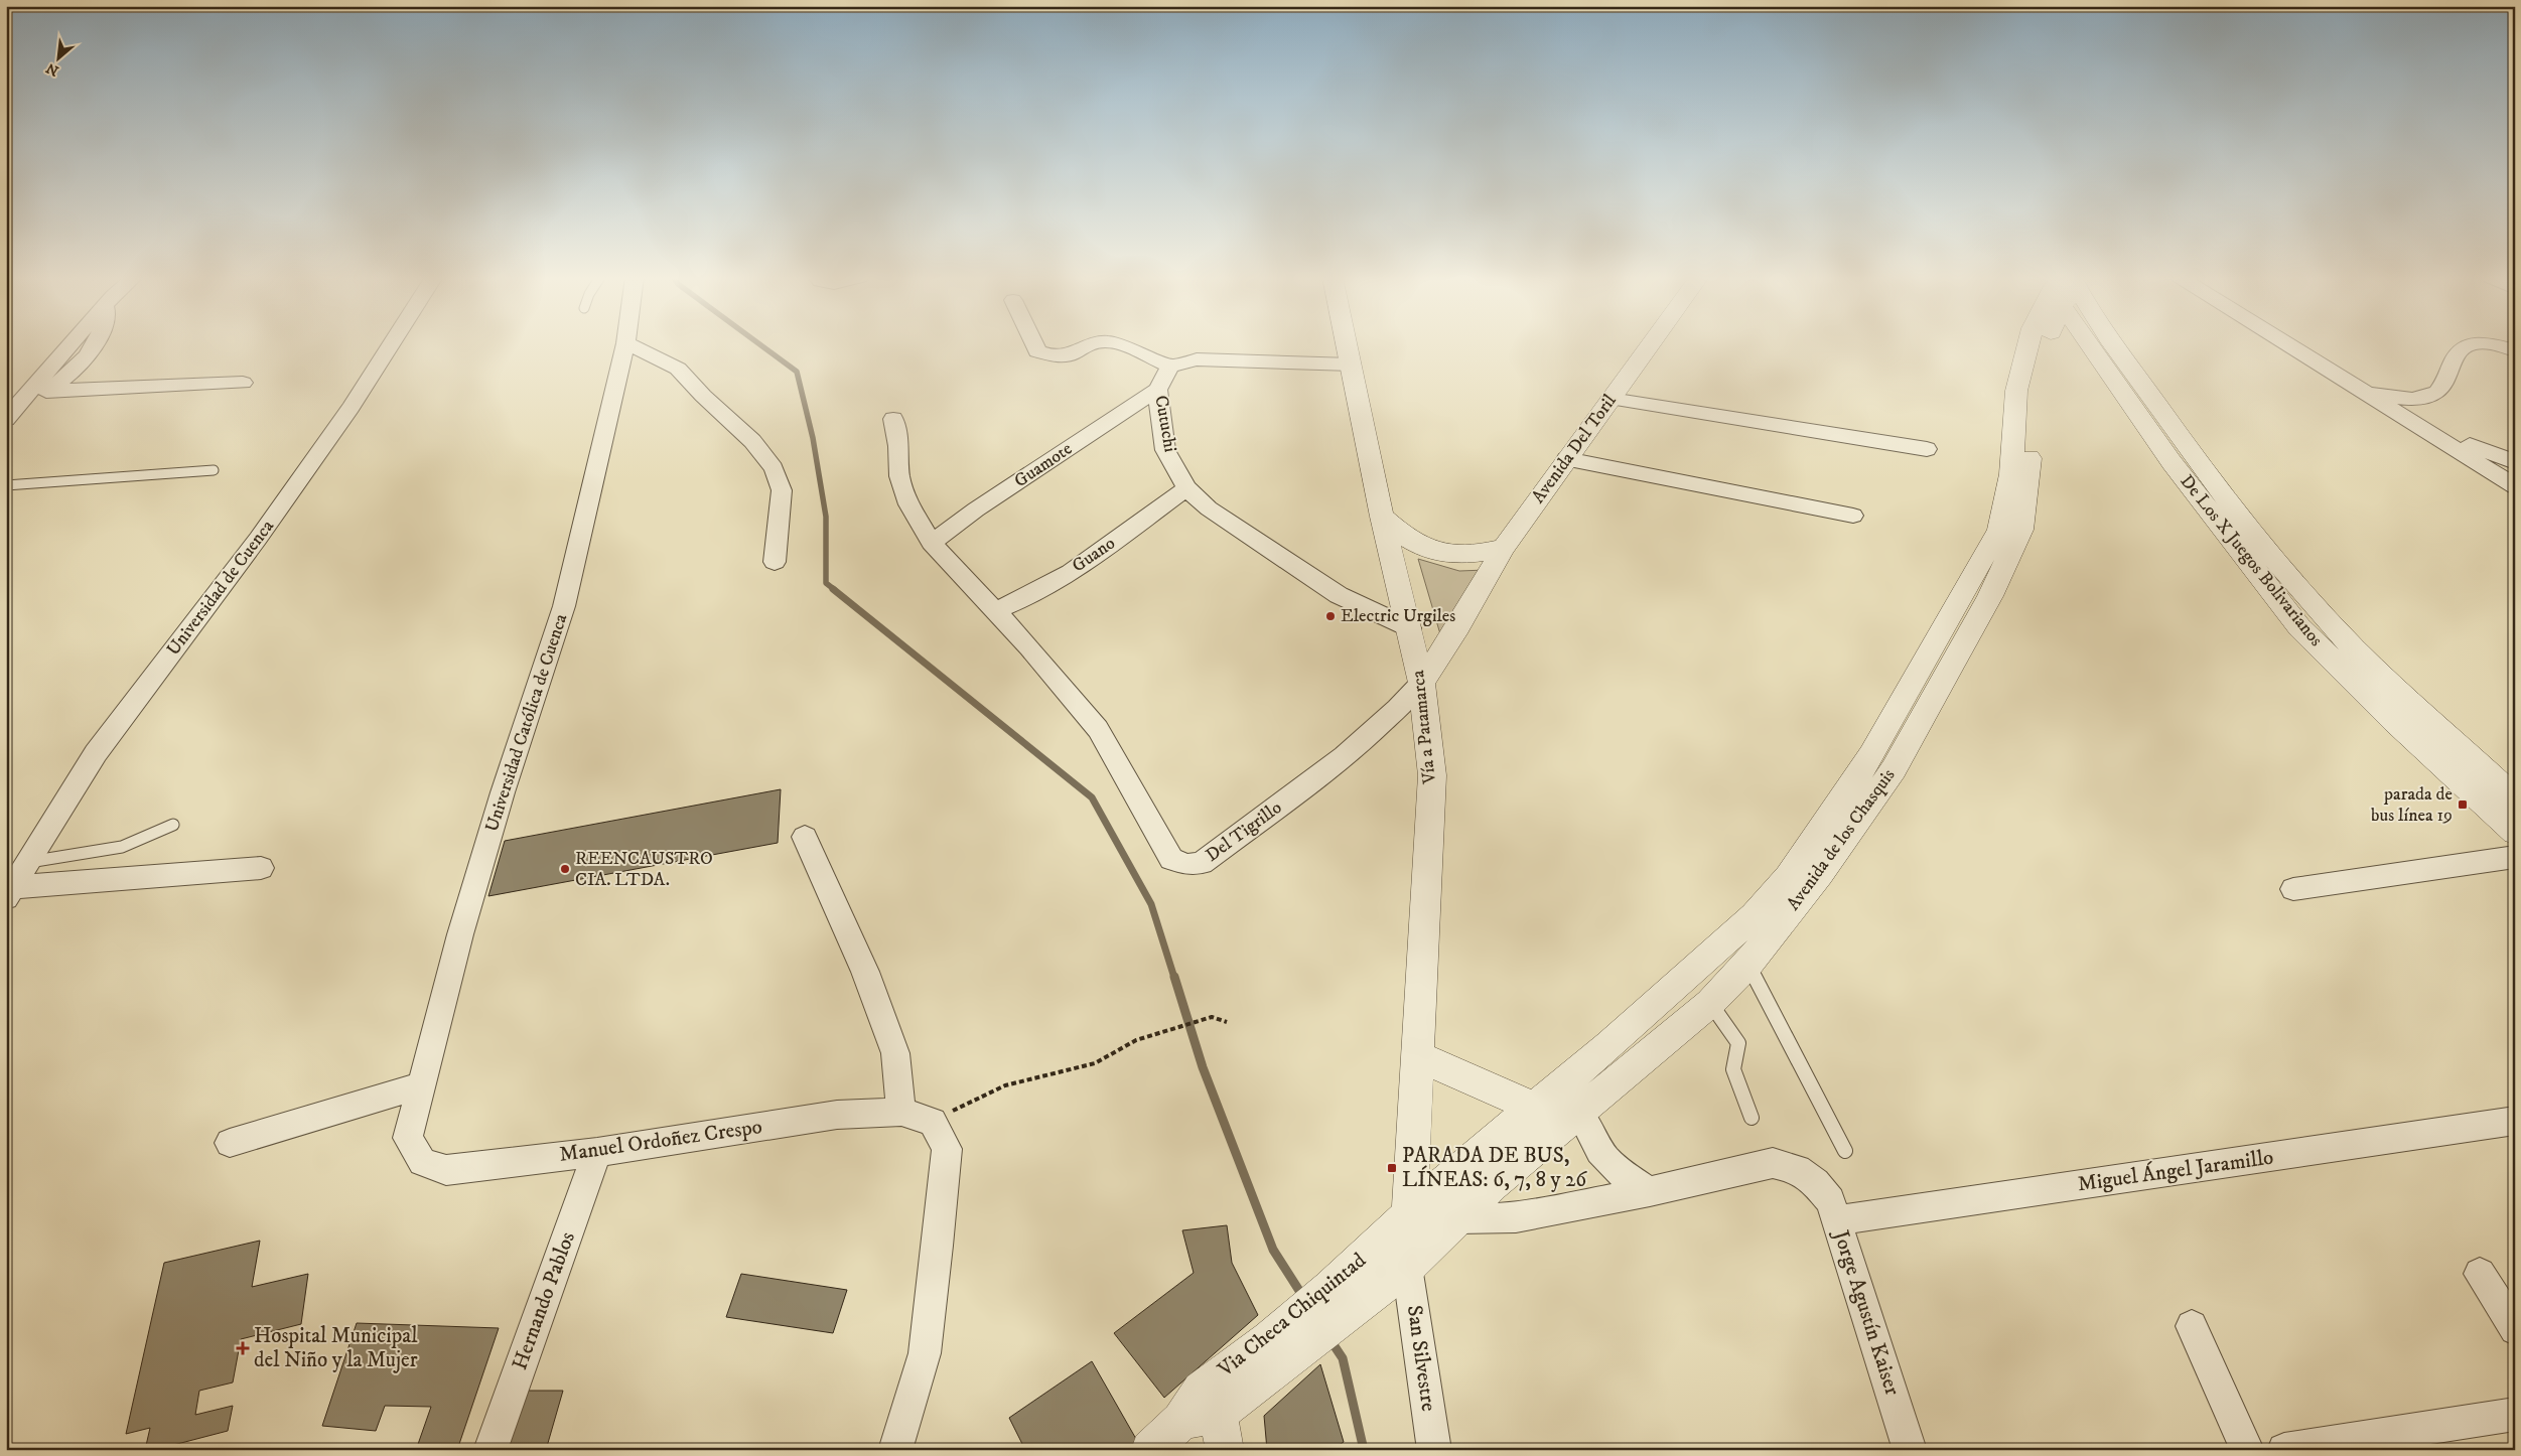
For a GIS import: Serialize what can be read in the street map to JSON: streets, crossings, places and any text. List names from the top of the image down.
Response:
{
  "streets": {
    "street": [
      "Cutuchi",
      "Avenida Del Toril",
      "Guamote",
      "Guano",
      "De Los X Juegos Bolivarianos",
      "Universidad de Cuenca",
      "Universidad Católica de Cuenca",
      "Vía a Patamarca",
      "Del Tigrillo",
      "Avenida de los Chasquis",
      "Manuel Ordoñez Crespo",
      "Miguel Ángel Jaramillo",
      "Hernando Pablos",
      "Jorge Agustín Kaiser",
      "Via Checa Chiquintad",
      "San Silvestre"
    ]
  },
  "crossings": [
    ["Cutuchi", "Guamote"],
    ["Cutuchi", "Guano"],
    ["Cutuchi", "Vía a Patamarca"],
    ["Avenida Del Toril", "Vía a Patamarca"],
    ["Avenida Del Toril", "Del Tigrillo"],
    ["Guamote", "Del Tigrillo"],
    ["Guano", "Del Tigrillo"],
    ["Universidad Católica de Cuenca", "Manuel Ordoñez Crespo"],
    ["Vía a Patamarca", "Del Tigrillo"],
    ["Vía a Patamarca", "Avenida de los Chasquis"],
    ["Vía a Patamarca", "Via Checa Chiquintad"],
    ["Vía a Patamarca", "San Silvestre"],
    ["Avenida de los Chasquis", "Via Checa Chiquintad"],
    ["Avenida de los Chasquis", "San Silvestre"],
    ["Manuel Ordoñez Crespo", "Hernando Pablos"],
    ["Miguel Ángel Jaramillo", "Jorge Agustín Kaiser"],
    ["Via Checa Chiquintad", "San Silvestre"]
  ],
  "places": {
    "other": ["Electric Urgiles", "REENCAUSTRO CIA. LTDA."],
    "transit": ["parada de bus línea 19", "PARADA DE BUS, LÍNEAS: 6, 7, 8 y 26"],
    "health": ["Hospital Municipal del Niño y la Mujer"]
  },
  "north": "bottom left"
}
